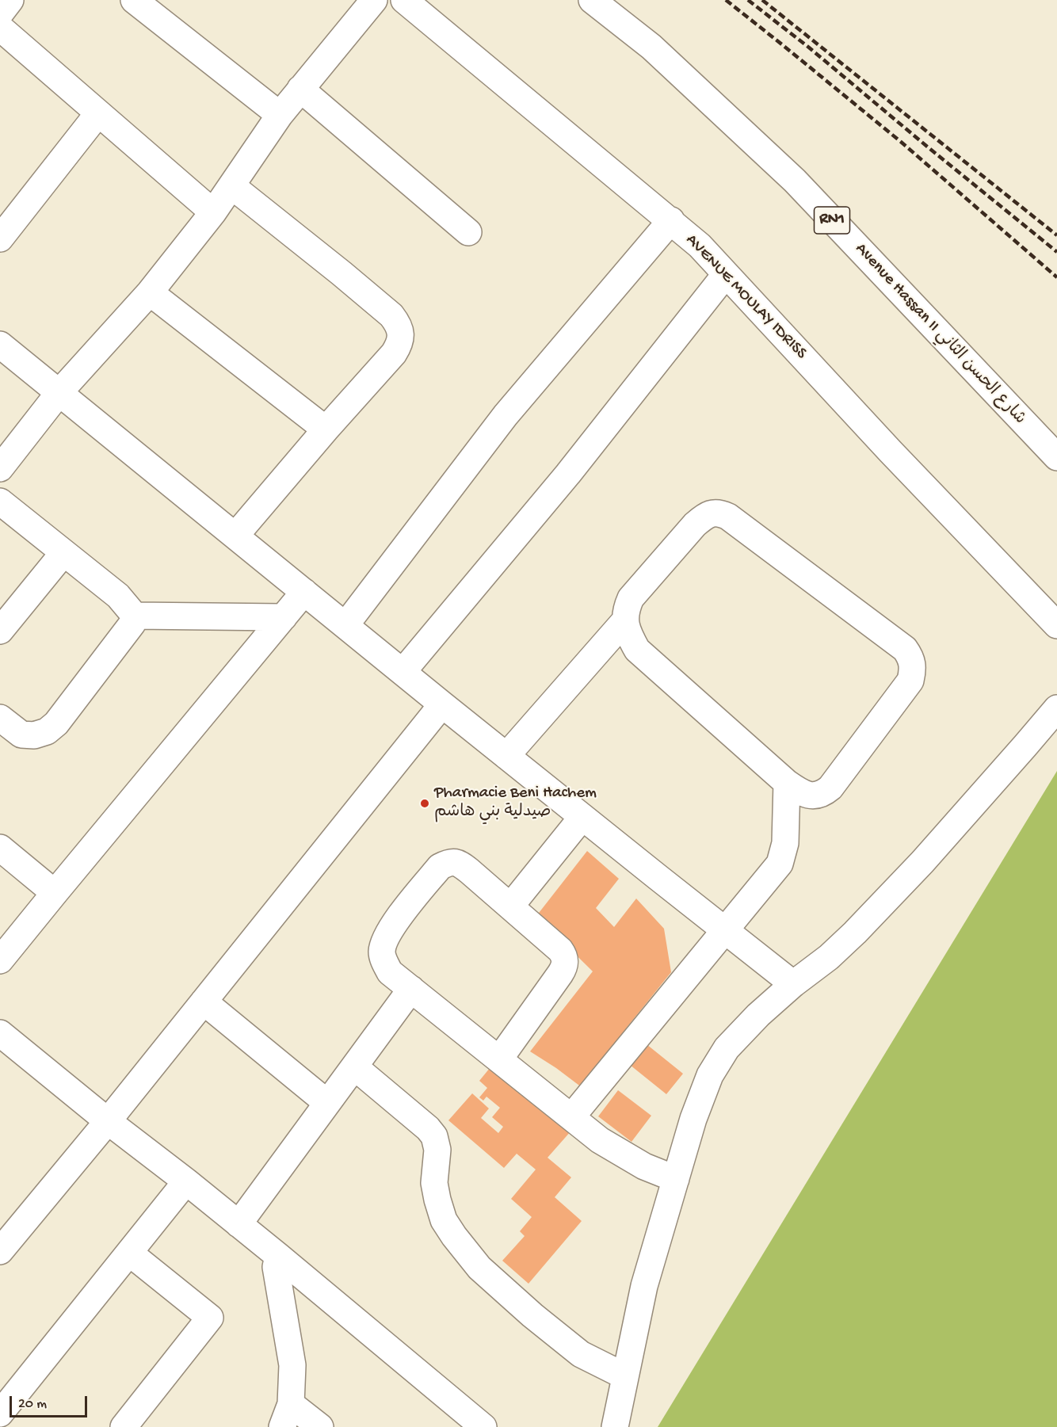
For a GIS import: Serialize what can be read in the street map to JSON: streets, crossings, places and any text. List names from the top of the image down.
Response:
{
  "streets": {
    "street": ["RN1", "AVENUE MOULAY IDRISS", "Avenue Hassan II شارع الحسن الثاني"]
  },
  "places": ["Pharmacie Beni Hachem صيدلية بني هاشم"],
  "scale_bar": "20 m"
}
